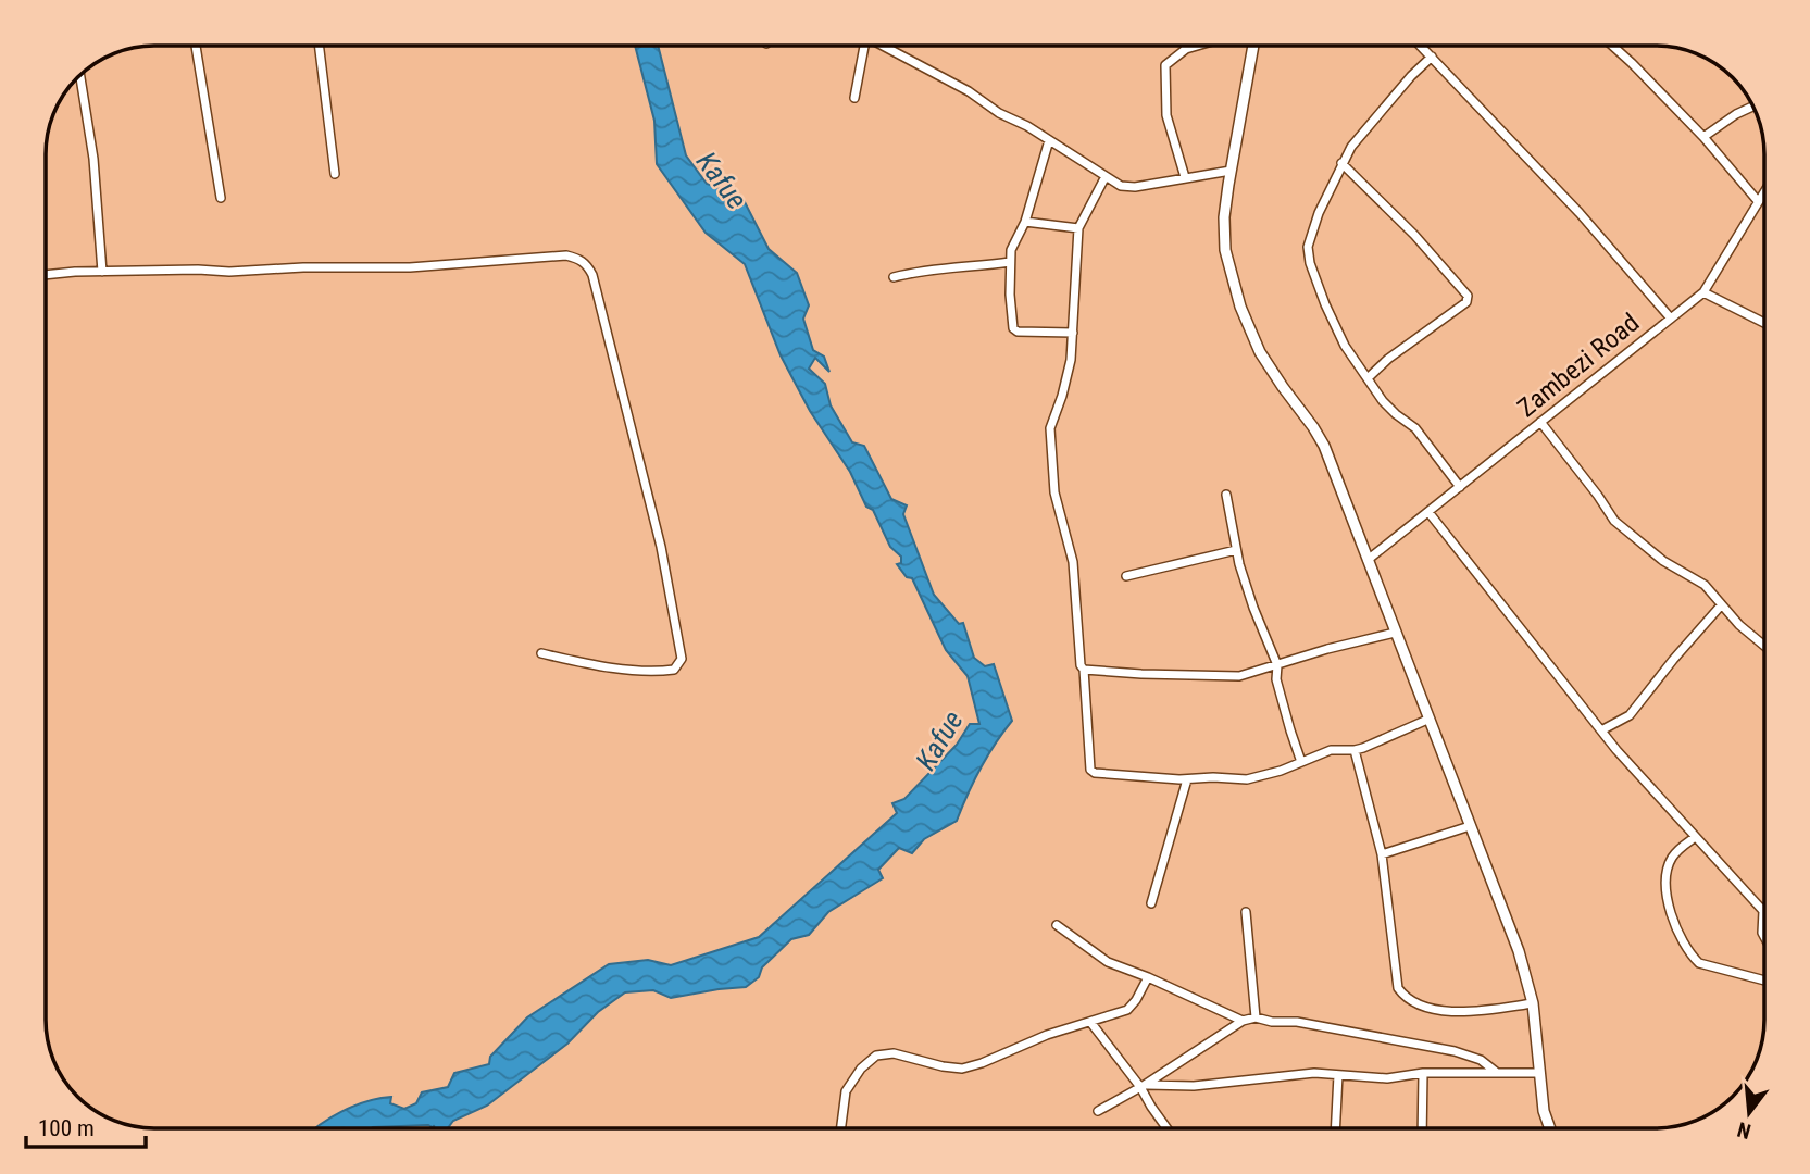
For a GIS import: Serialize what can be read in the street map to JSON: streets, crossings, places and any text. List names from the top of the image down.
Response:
{
  "streets": {
    "street": ["Zambezi Road"]
  },
  "water": ["Kafue"],
  "scale_bar": "100 m",
  "north": "bottom"
}
